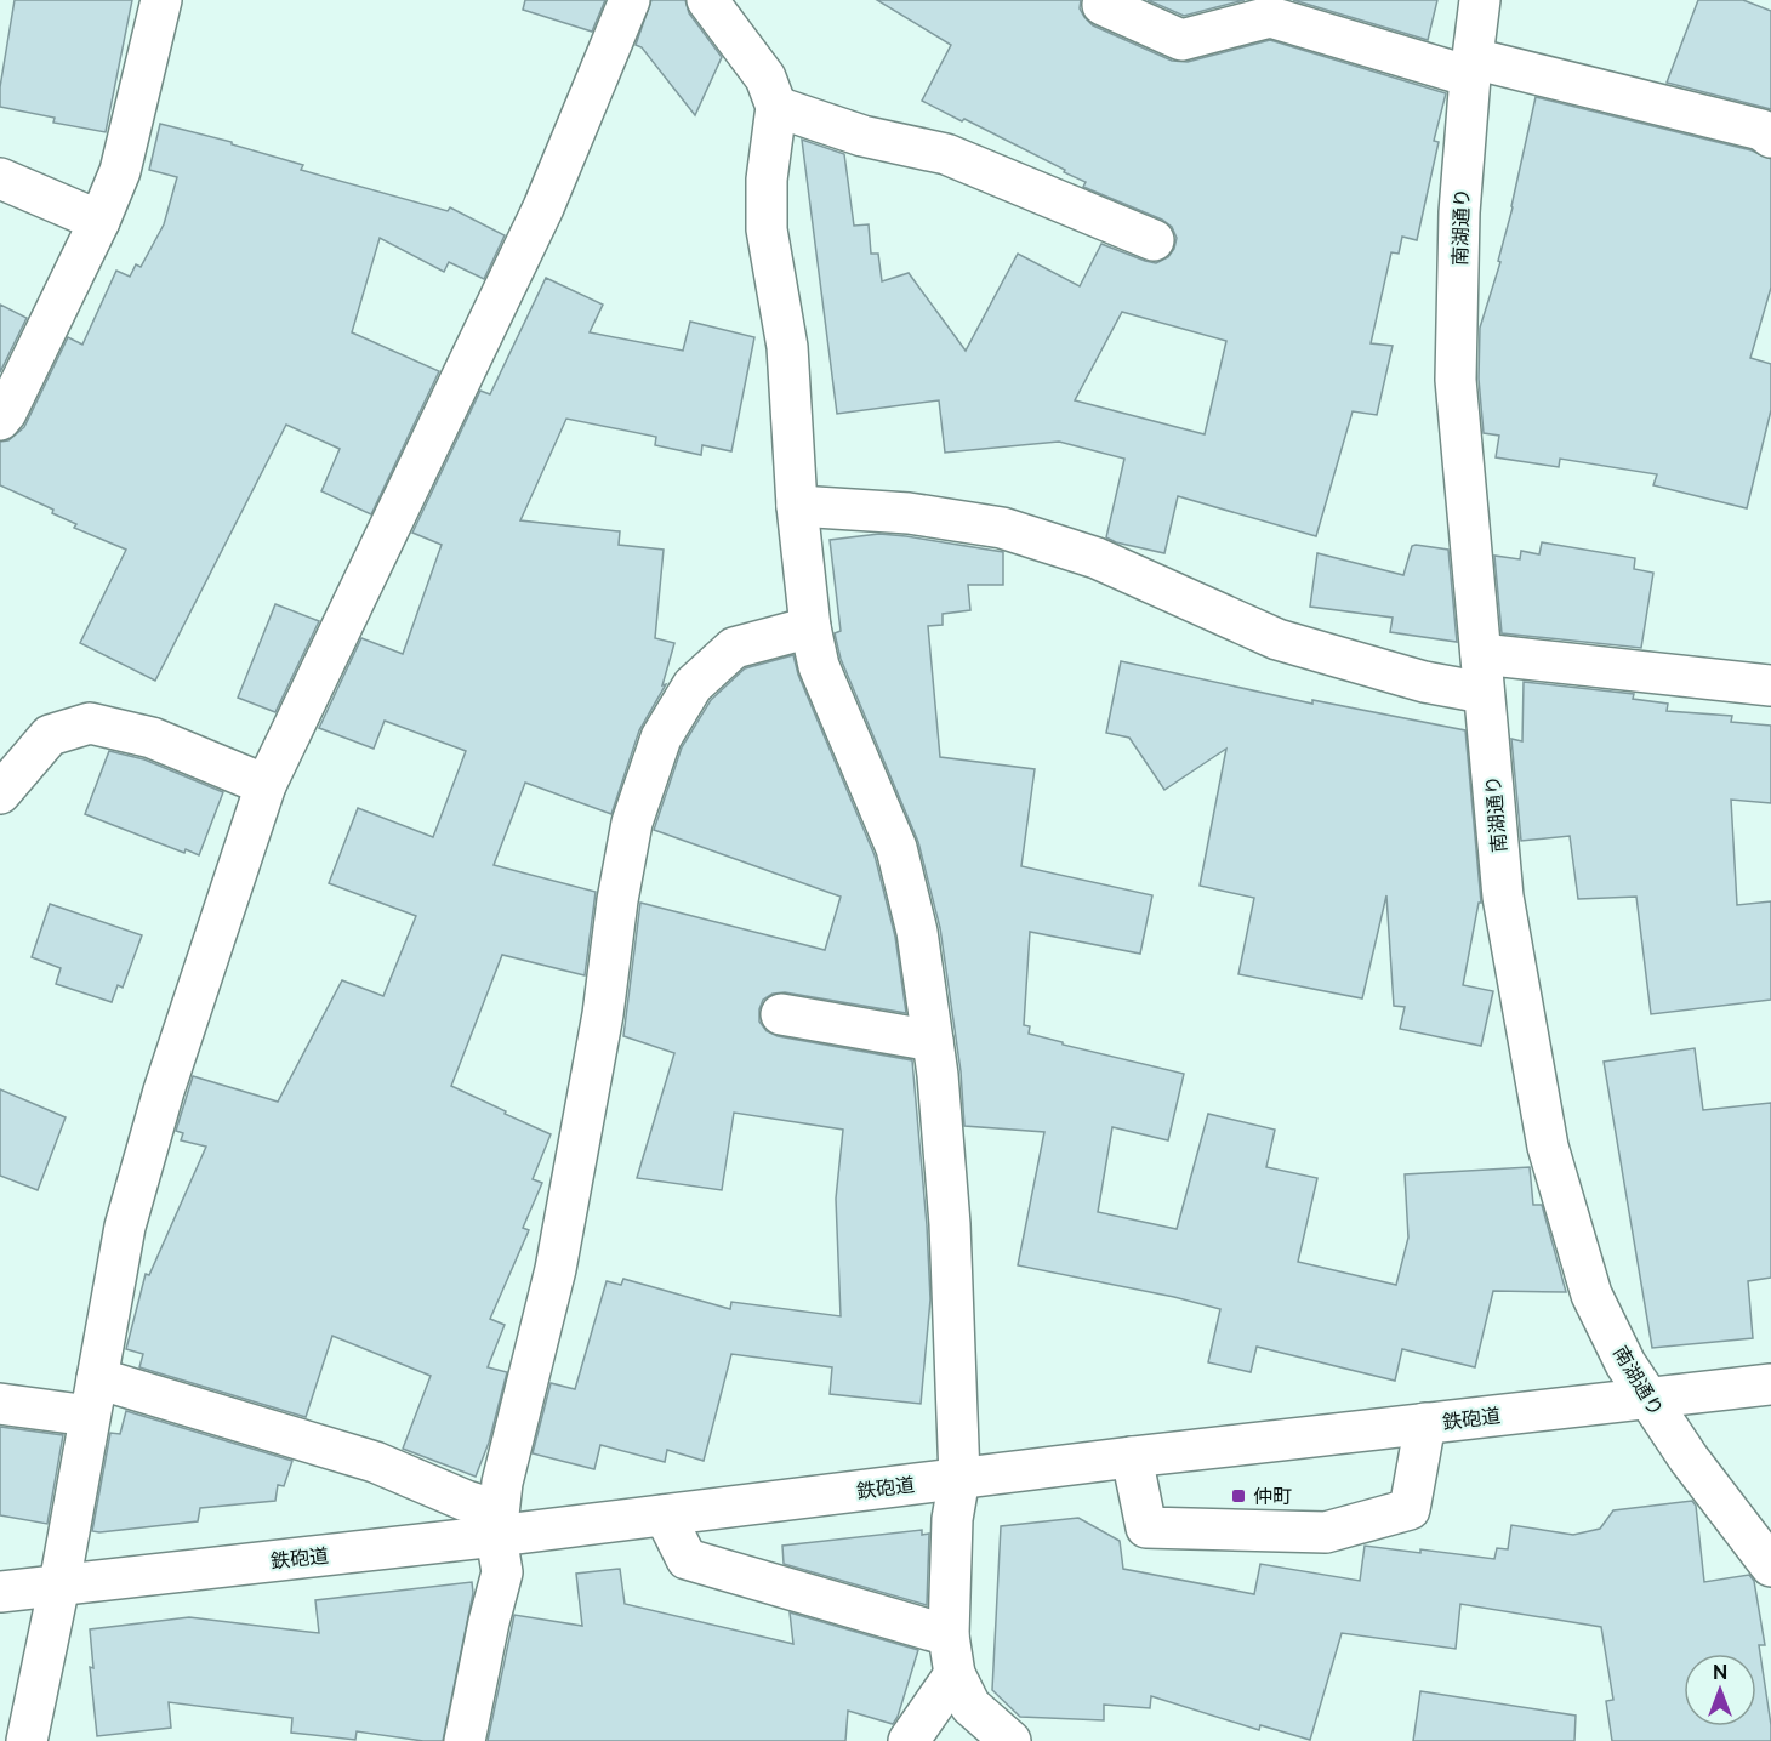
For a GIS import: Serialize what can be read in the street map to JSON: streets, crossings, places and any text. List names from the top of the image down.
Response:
{
  "streets": {
    "street": ["南湖通り", "鉄砲道"]
  },
  "crossings": [
    ["南湖通り", "鉄砲道"]
  ],
  "places": {
    "transit": ["仲町"]
  },
  "north": "top"
}
